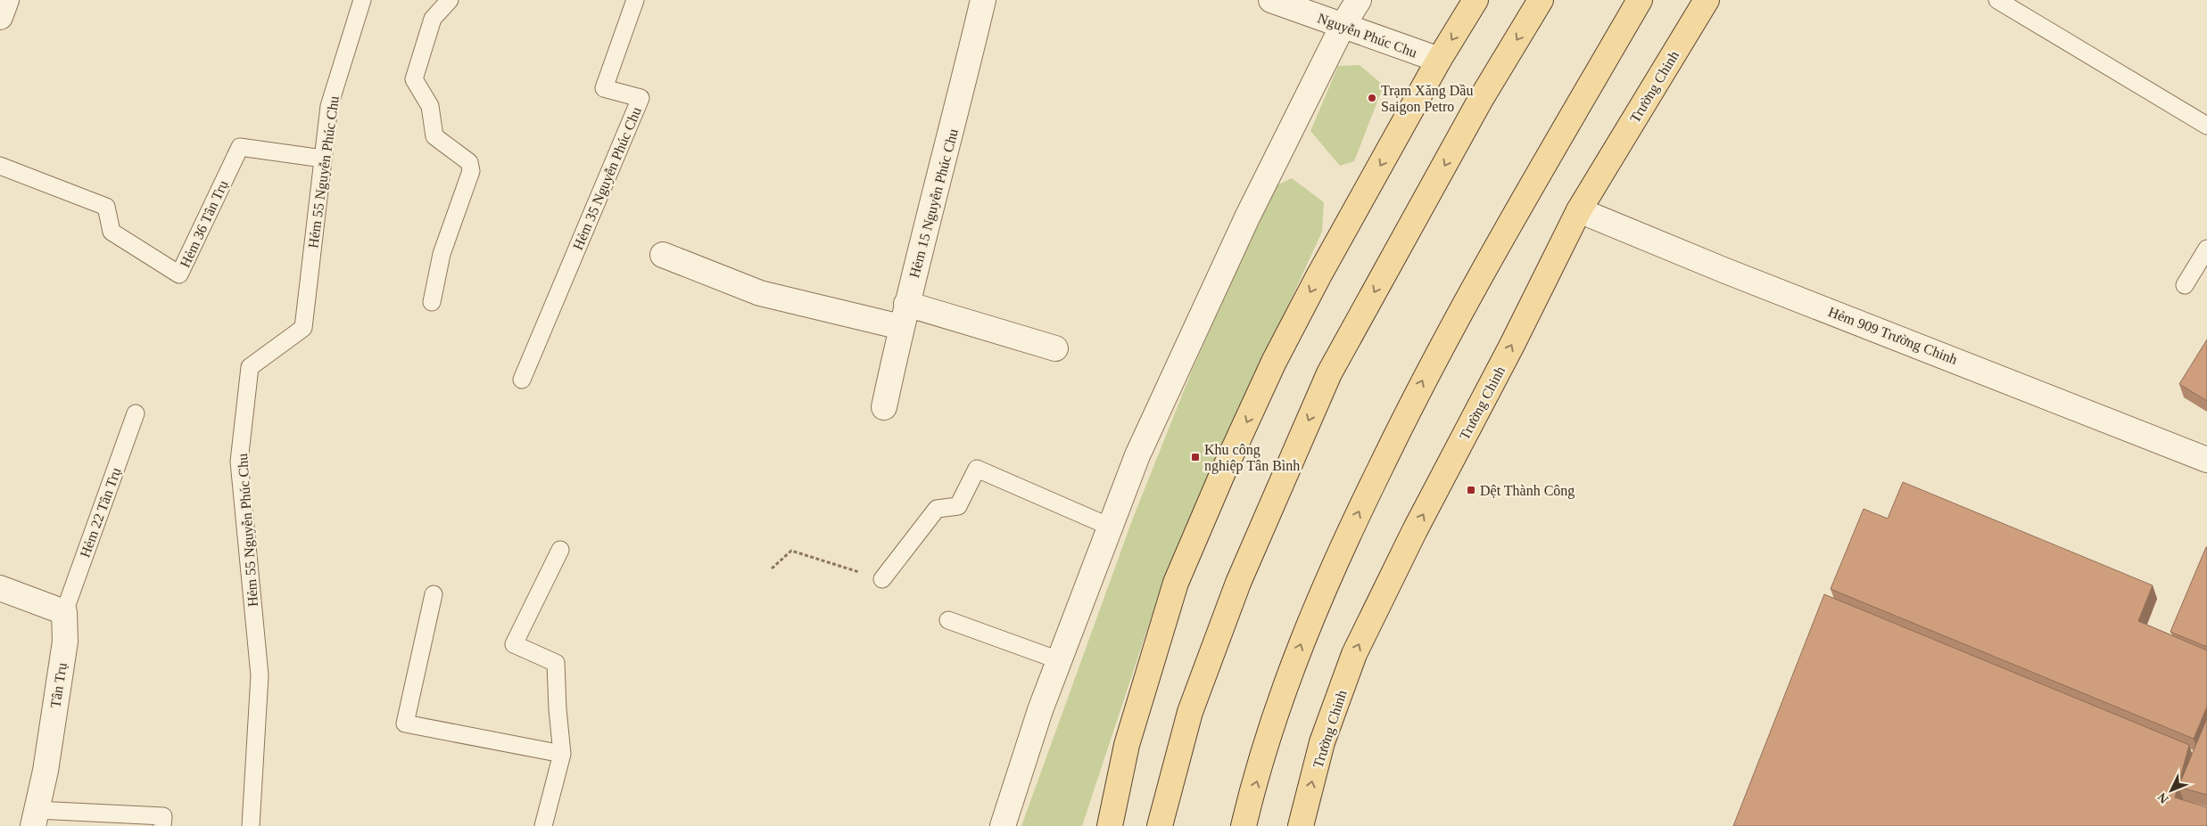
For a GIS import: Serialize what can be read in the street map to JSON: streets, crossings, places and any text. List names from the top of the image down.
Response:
{
  "streets": {
    "main road": ["Trường Chinh"],
    "street": [
      "Nguyễn Phúc Chu",
      "Hẻm 15 Nguyễn Phúc Chu",
      "Hẻm 909 Trường Chinh",
      "Tân Trụ"
    ],
    "lane": [
      "Hẻm 55 Nguyễn Phúc Chu",
      "Hẻm 35 Nguyễn Phúc Chu",
      "Hẻm 36 Tân Trụ",
      "Hẻm 22 Tân Trụ"
    ]
  },
  "crossings": [
    ["Trường Chinh", "Hẻm 909 Trường Chinh"],
    ["Hẻm 55 Nguyễn Phúc Chu", "Hẻm 36 Tân Trụ"],
    ["Hẻm 22 Tân Trụ", "Tân Trụ"]
  ],
  "places": {
    "other": ["Trạm Xăng Dầu Saigon Petro"],
    "transit": ["Khu công nghiệp Tân Bình", "Dệt Thành Công"]
  },
  "north": "bottom left"
}
